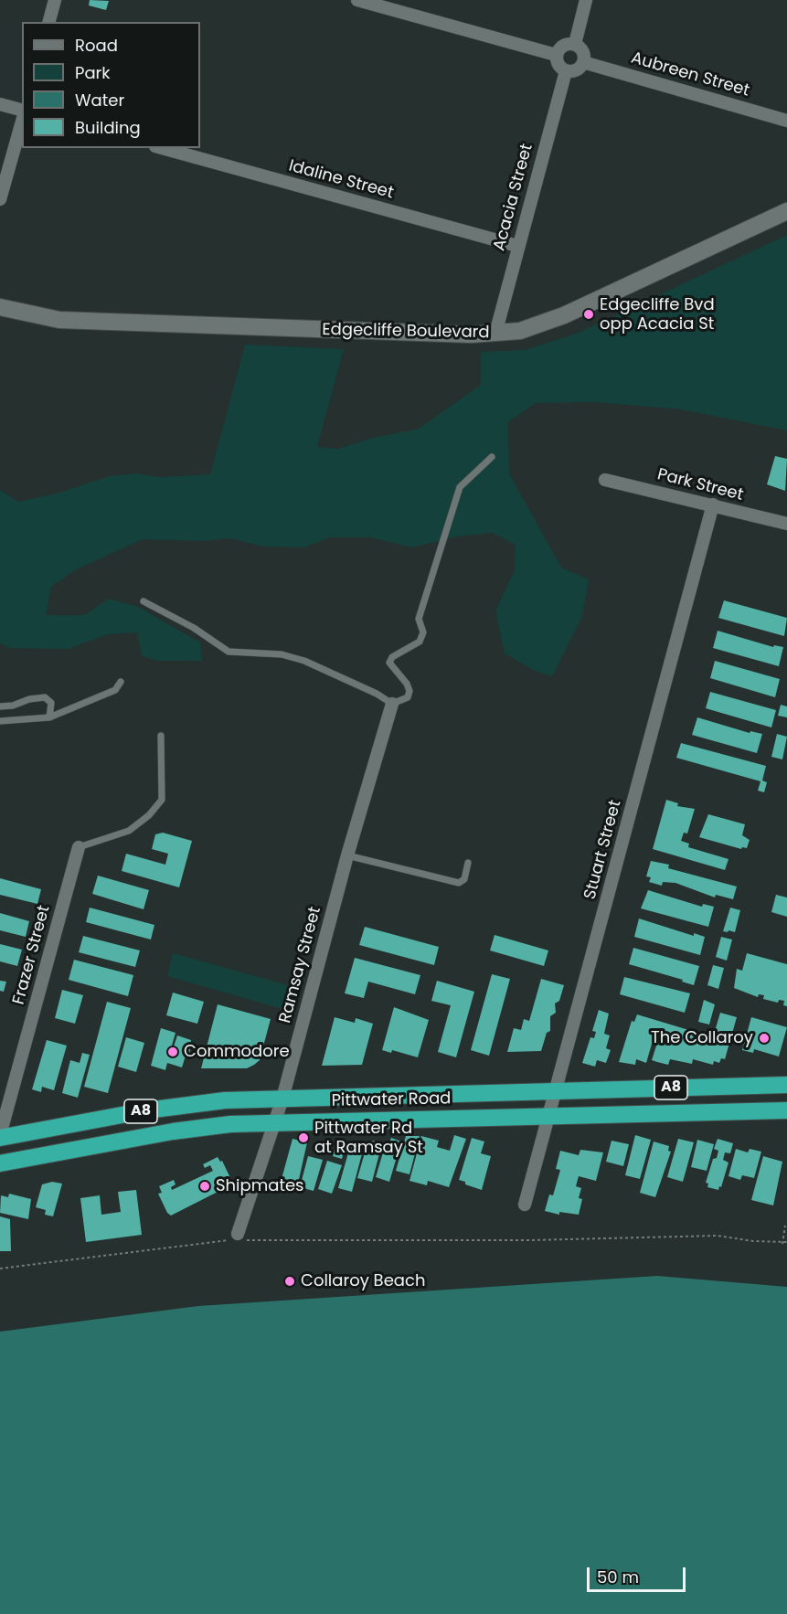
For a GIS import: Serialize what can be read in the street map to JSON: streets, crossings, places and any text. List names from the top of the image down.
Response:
{
  "streets": {
    "highway": ["A8", "Pittwater Road"],
    "street": [
      "Aubreen Street",
      "Idaline Street",
      "Acacia Street",
      "Edgecliffe Boulevard",
      "Park Street",
      "Stuart Street",
      "Frazer Street",
      "Ramsay Street"
    ]
  },
  "crossings": [
    ["Aubreen Street", "Acacia Street"],
    ["Idaline Street", "Acacia Street"],
    ["Acacia Street", "Edgecliffe Boulevard"],
    ["Park Street", "Stuart Street"],
    ["Stuart Street", "Pittwater Road"],
    ["Frazer Street", "Pittwater Road"],
    ["Ramsay Street", "Pittwater Road"]
  ],
  "places": [
    "Edgecliffe Bvd opp Acacia St",
    "The Collaroy",
    "Commodore",
    "Pittwater Rd at Ramsay St",
    "Shipmates",
    "Collaroy Beach"
  ],
  "legend": [
    "Road",
    "Park",
    "Water",
    "Building"
  ],
  "scale_bar": "50 m"
}
